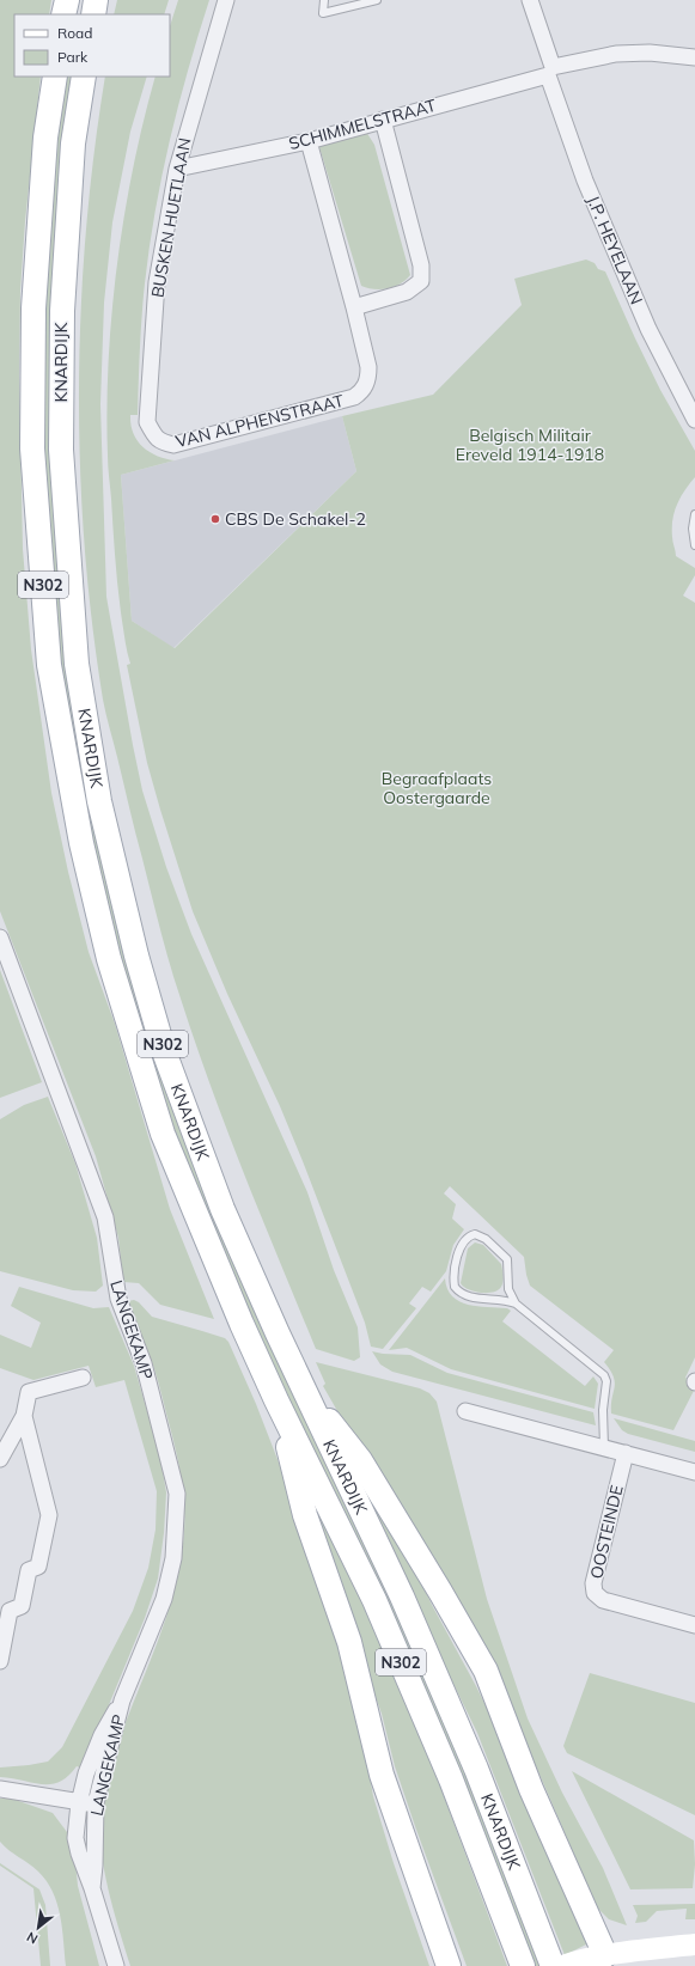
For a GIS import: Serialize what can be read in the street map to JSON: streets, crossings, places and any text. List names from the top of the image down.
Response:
{
  "streets": {
    "main road": ["KNARDIJK", "N302"],
    "street": [
      "SCHIMMELSTRAAT",
      "BUSKEN HUETLAAN",
      "J.P. HEYELAAN",
      "VAN ALPHENSTRAAT",
      "LANGEKAMP",
      "OOSTEINDE"
    ]
  },
  "crossings": [
    ["SCHIMMELSTRAAT", "BUSKEN HUETLAAN"],
    ["SCHIMMELSTRAAT", "J.P. HEYELAAN"],
    ["SCHIMMELSTRAAT", "VAN ALPHENSTRAAT"],
    ["BUSKEN HUETLAAN", "VAN ALPHENSTRAAT"]
  ],
  "parks": ["Belgisch Militair Ereveld 1914-1918", "Begraafplaats Oostergaarde"],
  "places": ["CBS De Schakel-2"],
  "legend": ["Road", "Park"],
  "north": "bottom left"
}
